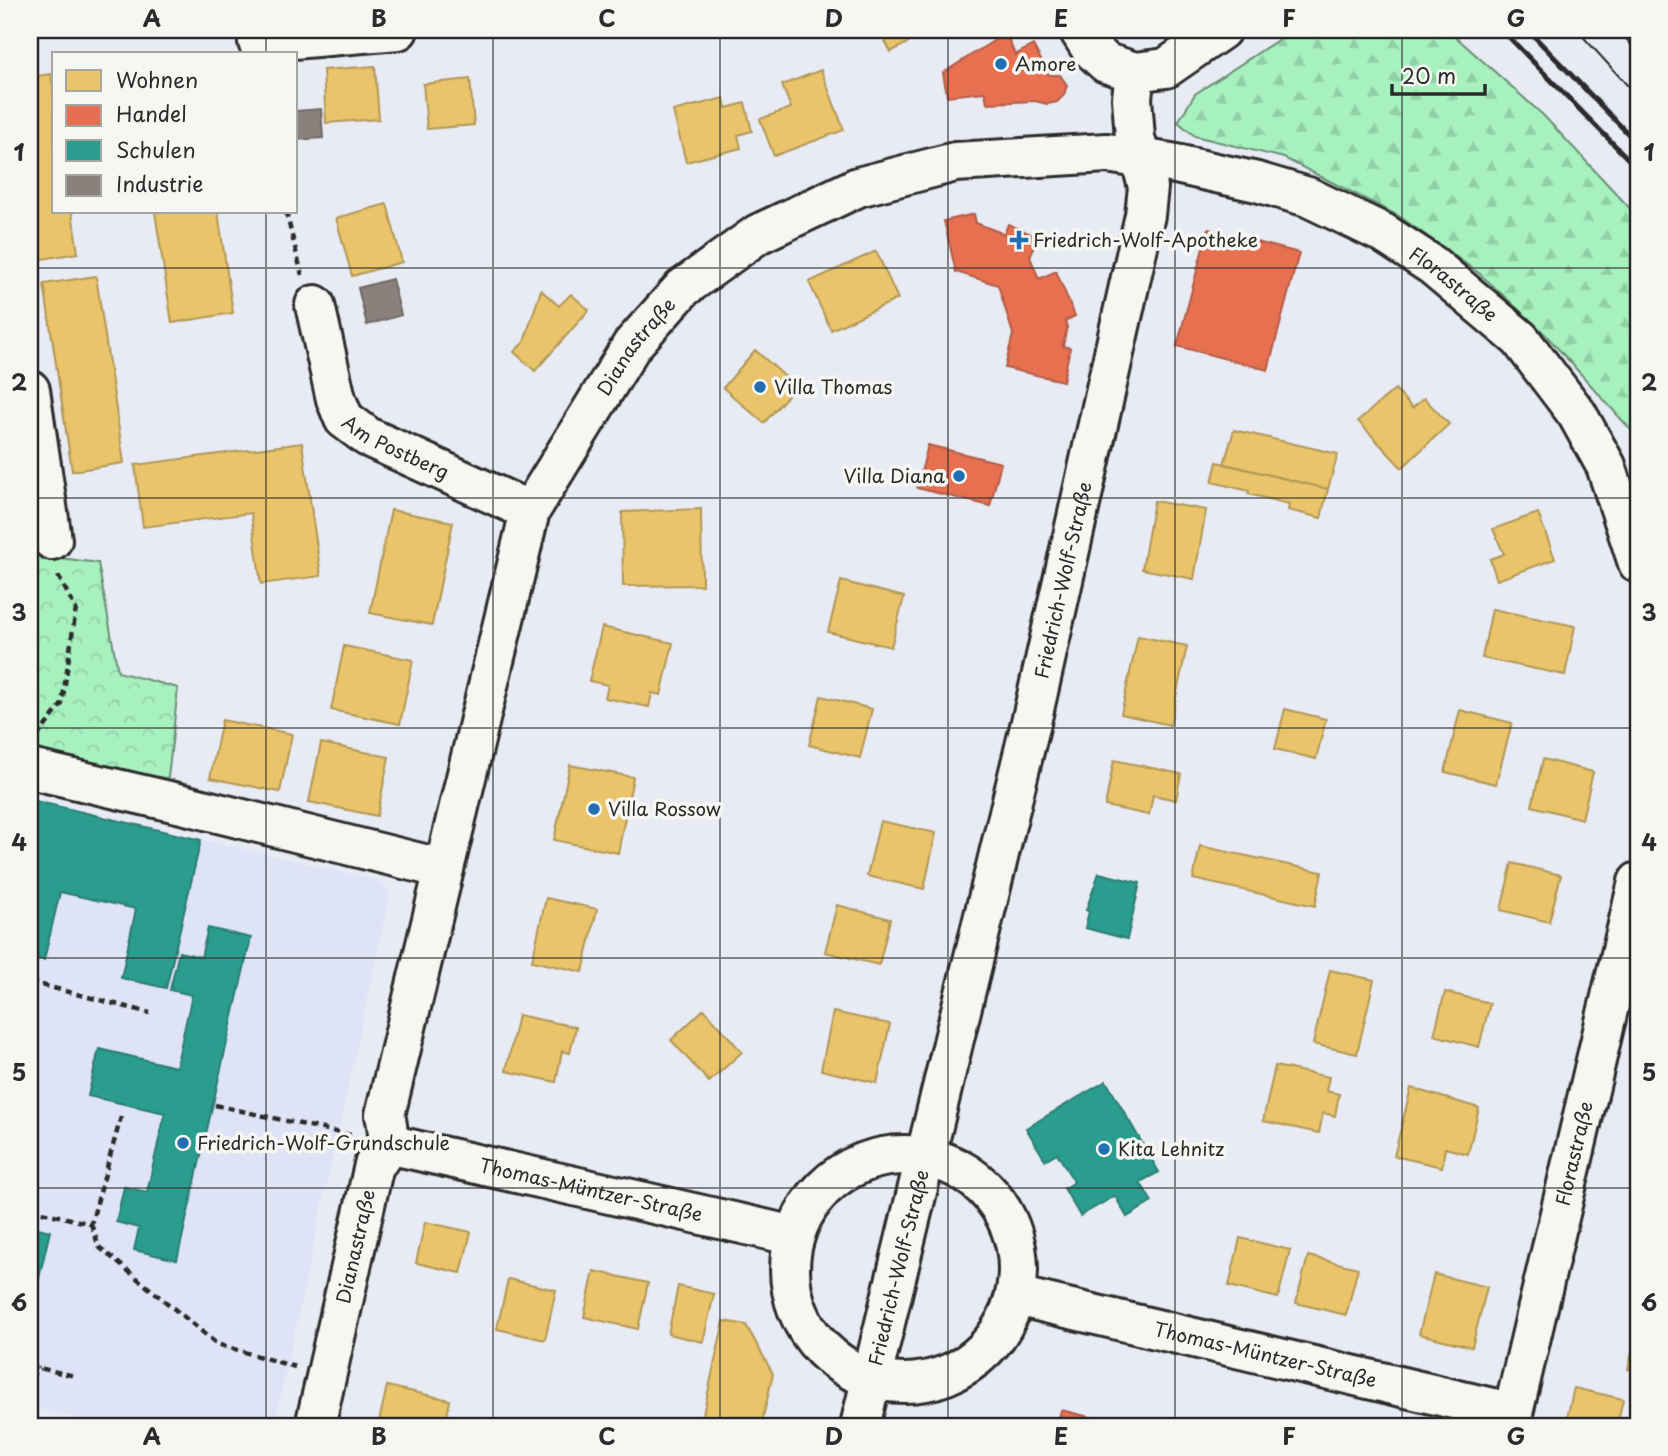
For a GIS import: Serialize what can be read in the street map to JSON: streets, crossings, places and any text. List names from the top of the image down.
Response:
{
  "streets": {
    "street": [
      "Florastraße",
      "Dianastraße",
      "Am Postberg",
      "Friedrich-Wolf-Straße",
      "Thomas-Müntzer-Straße"
    ]
  },
  "crossings": [
    ["Florastraße", "Dianastraße"],
    ["Florastraße", "Friedrich-Wolf-Straße"],
    ["Florastraße", "Thomas-Müntzer-Straße"],
    ["Dianastraße", "Am Postberg"],
    ["Dianastraße", "Friedrich-Wolf-Straße"],
    ["Dianastraße", "Thomas-Müntzer-Straße"],
    ["Friedrich-Wolf-Straße", "Thomas-Müntzer-Straße"]
  ],
  "places": {
    "other": [
      "Amore",
      "Villa Thomas",
      "Villa Diana",
      "Villa Rossow",
      "Friedrich-Wolf-Grundschule",
      "Kita Lehnitz"
    ],
    "health": ["Friedrich-Wolf-Apotheke"]
  },
  "legend": [
    "Wohnen",
    "Handel",
    "Schulen",
    "Industrie"
  ],
  "scale_bar": "20 m",
  "grid": {
    "columns": [
      "A",
      "B",
      "C",
      "D",
      "E",
      "F",
      "G"
    ],
    "rows": [
      "1",
      "2",
      "3",
      "4",
      "5",
      "6"
    ]
  }
}
